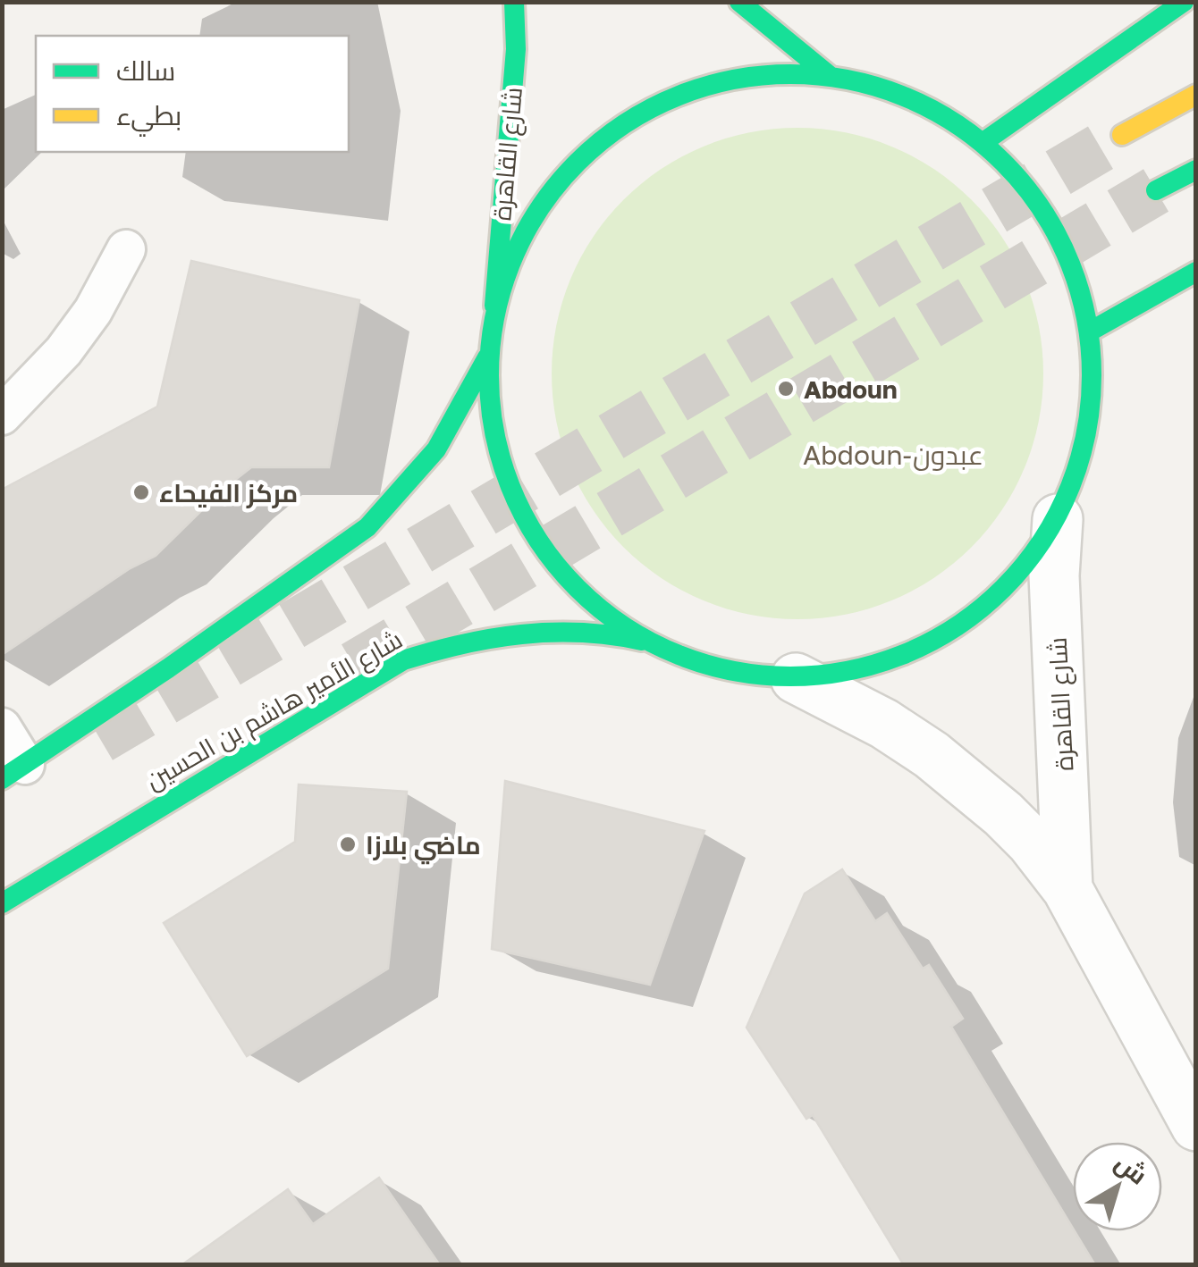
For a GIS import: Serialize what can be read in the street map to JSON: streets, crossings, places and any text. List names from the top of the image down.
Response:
{
  "streets": {
    "main road": ["شارع القاهرة", "شارع الأمير هاشم بن الحسين"]
  },
  "districts": ["Abdoun-عبدون"],
  "places": ["Abdoun", "مركز الفيحاء", "ماضي بلازا"],
  "legend": ["سالك", "بطيء"],
  "north": "top right"
}
